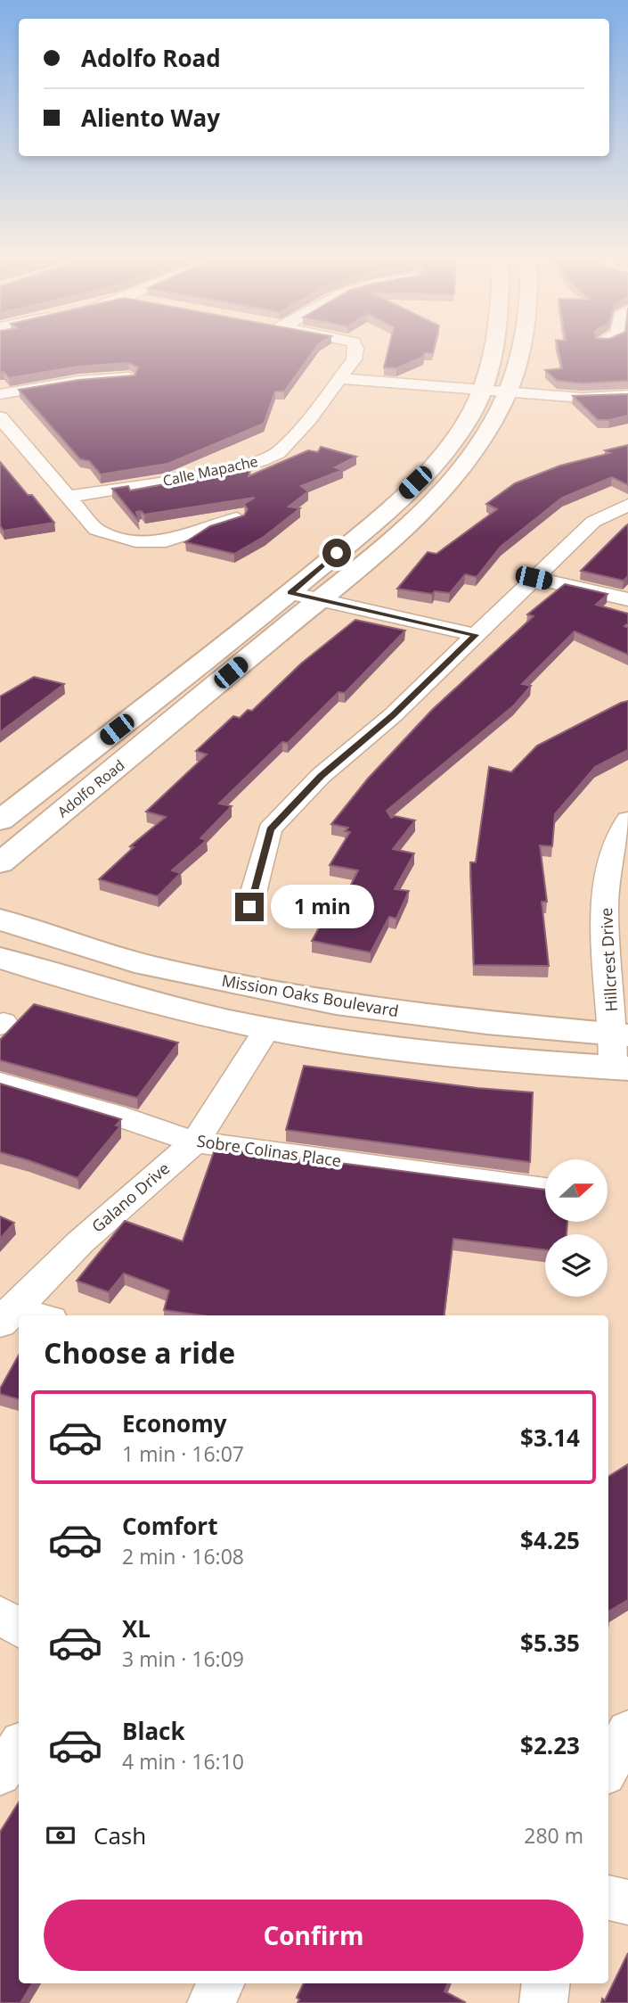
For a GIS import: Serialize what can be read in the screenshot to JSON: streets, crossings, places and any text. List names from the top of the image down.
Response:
{
  "streets": {
    "main road": ["Adolfo Road", "Mission Oaks Boulevard"],
    "street": [
      "Calle Mapache",
      "Hillcrest Drive",
      "Sobre Colinas Place",
      "Galano Drive"
    ]
  },
  "crossings": [
    ["Hillcrest Drive", "Mission Oaks Boulevard"],
    ["Sobre Colinas Place", "Galano Drive"]
  ],
  "north": "right",
  "page": {
    "banner": ["Adolfo Road", "Aliento Way"],
    "bubble": "1 min",
    "heading": "Choose a ride",
    "list": [
      {
        "name": "Economy",
        "note": "1 min · 16:07",
        "value": "$3.14"
      },
      {
        "name": "Comfort",
        "note": "2 min · 16:08",
        "value": "$4.25"
      },
      {
        "name": "XL",
        "note": "3 min · 16:09",
        "value": "$5.35"
      },
      {
        "name": "Black",
        "note": "4 min · 16:10",
        "value": "$2.23"
      }
    ],
    "pay": ["Cash", "280 m"],
    "buttons": "Confirm"
  }
}
